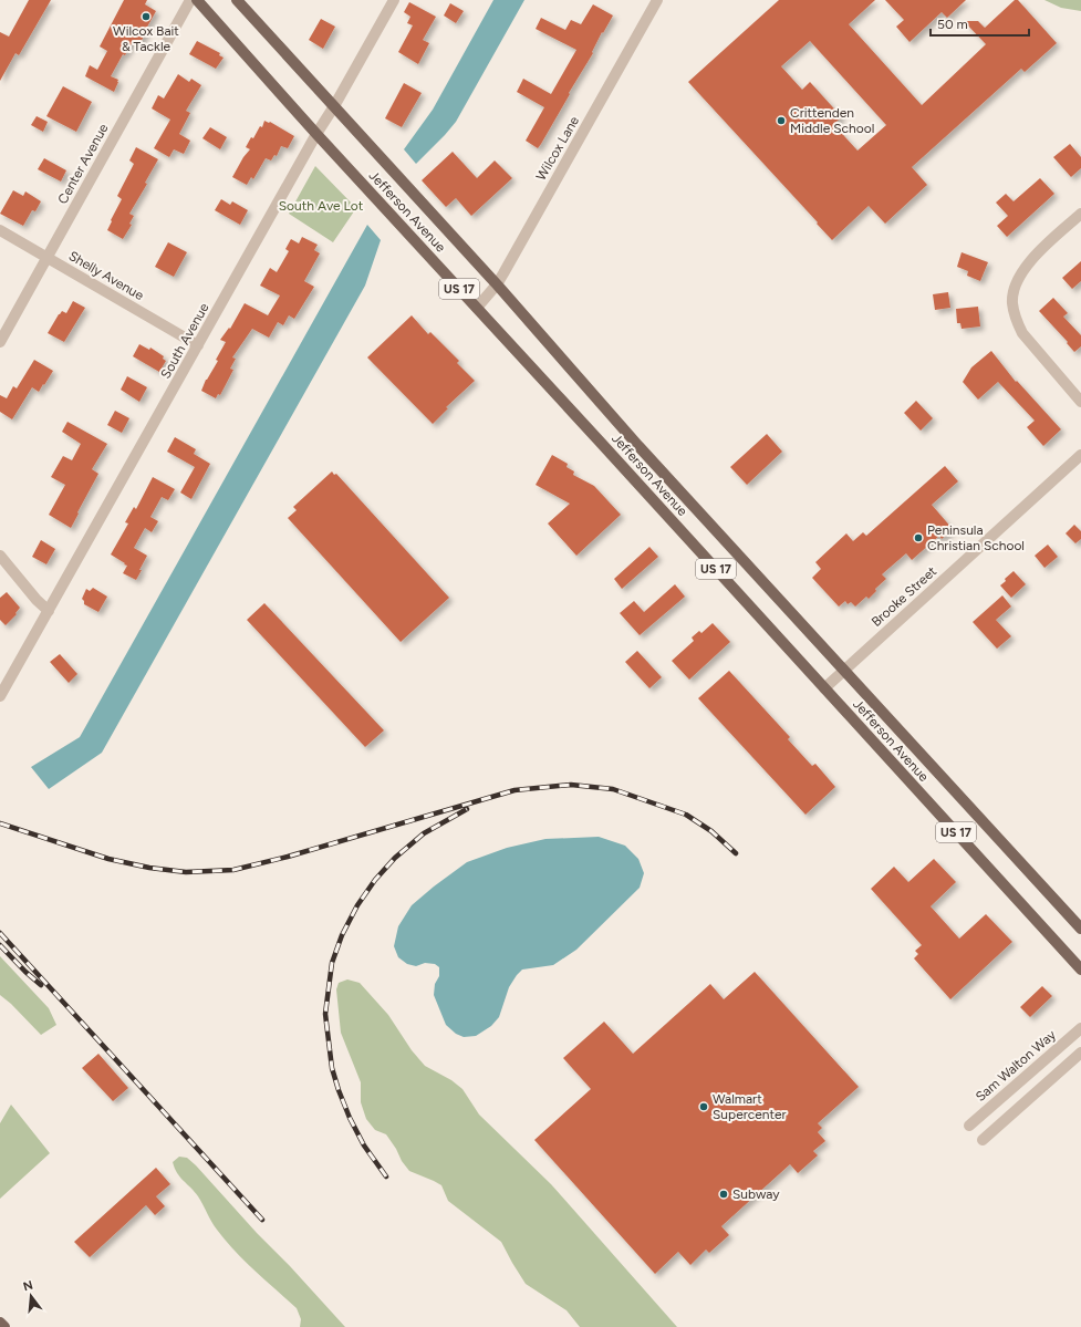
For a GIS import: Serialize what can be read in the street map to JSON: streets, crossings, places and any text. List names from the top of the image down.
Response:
{
  "streets": {
    "main road": ["Jefferson Avenue", "US 17"],
    "street": [
      "Wilcox Lane",
      "Center Avenue",
      "Shelly Avenue",
      "South Avenue",
      "Brooke Street",
      "Sam Walton Way"
    ]
  },
  "crossings": [
    ["Wilcox Lane", "Jefferson Avenue"],
    ["Center Avenue", "Shelly Avenue"],
    ["Jefferson Avenue", "South Avenue"],
    ["Jefferson Avenue", "Brooke Street"],
    ["Shelly Avenue", "South Avenue"]
  ],
  "parks": ["South Ave Lot"],
  "places": [
    "Wilcox Bait & Tackle",
    "Crittenden Middle School",
    "Peninsula Christian School",
    "Walmart Supercenter",
    "Subway"
  ],
  "scale_bar": "50 m",
  "north": "top"
}
